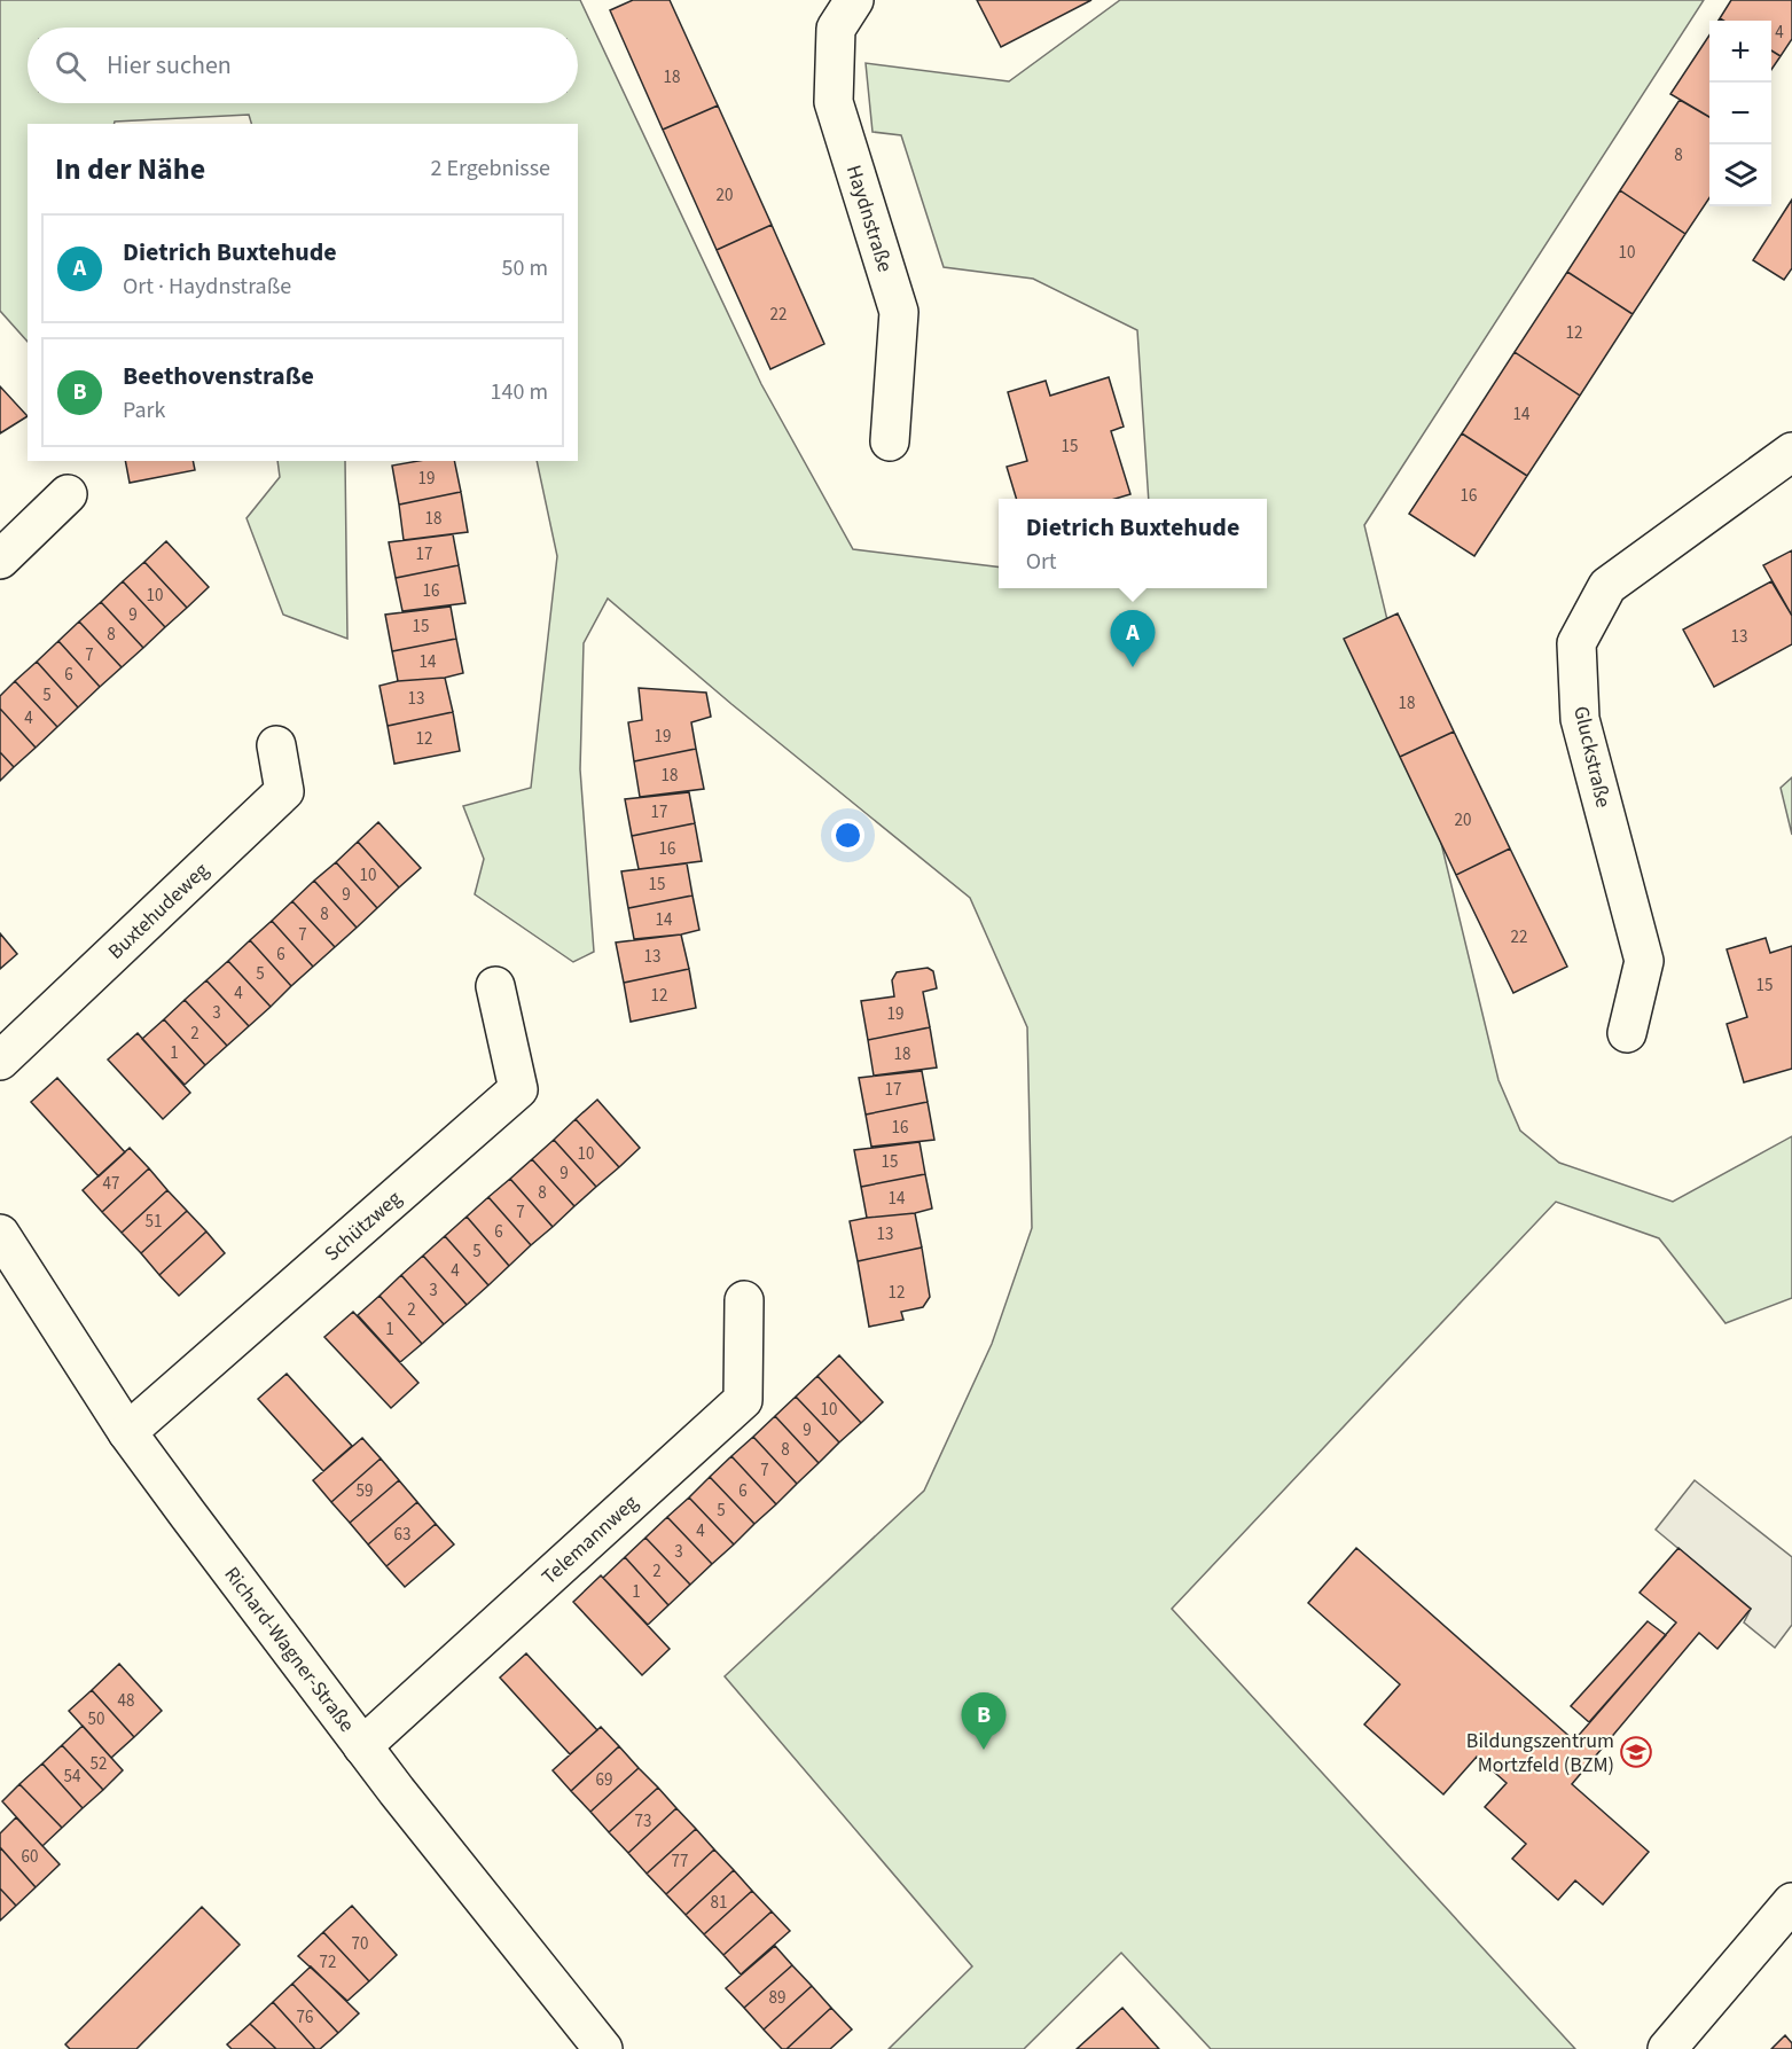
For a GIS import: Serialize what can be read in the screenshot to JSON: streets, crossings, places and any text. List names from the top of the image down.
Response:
{
  "streets": {
    "street": [
      "Haydnstraße",
      "Gluckstraße",
      "Buxtehudeweg",
      "Schützweg",
      "Telemannweg",
      "Richard-Wagner-Straße"
    ]
  },
  "crossings": [
    ["Schützweg", "Richard-Wagner-Straße"],
    ["Telemannweg", "Richard-Wagner-Straße"]
  ],
  "places": {
    "school or university": ["Bildungszentrum Mortzfeld (BZM)"]
  },
  "house_numbers": [
    "4",
    "18",
    "8",
    "20",
    "10",
    "22",
    "12",
    "14",
    "15",
    "19",
    "16",
    "18",
    "17",
    "16",
    "10",
    "9",
    "15",
    "8",
    "13",
    "7",
    "14",
    "6",
    "5",
    "13",
    "18",
    "4",
    "19",
    "12",
    "18",
    "17",
    "20",
    "16",
    "10",
    "15",
    "9",
    "8",
    "14",
    "7",
    "22",
    "6",
    "13",
    "5",
    "15",
    "4",
    "12",
    "3",
    "19",
    "2",
    "1",
    "18",
    "17",
    "16",
    "10",
    "15",
    "9",
    "47",
    "8",
    "14",
    "7",
    "51",
    "6",
    "13",
    "5",
    "4",
    "3",
    "12",
    "2",
    "1",
    "10",
    "9",
    "8",
    "7",
    "59",
    "6",
    "5",
    "4",
    "63",
    "3",
    "2",
    "1",
    "48",
    "50",
    "52",
    "54",
    "69",
    "73",
    "60",
    "77",
    "81",
    "70",
    "72",
    "89",
    "76"
  ],
  "page": {
    "map_buttons": ["+", "−"],
    "search": "Hier suchen",
    "heading": ["In der Nähe", "2 Ergebnisse"],
    "list": [
      {
        "mark": "A",
        "name": "Dietrich Buxtehude",
        "note": "Ort · Haydnstraße",
        "value": "50 m"
      },
      {
        "mark": "B",
        "name": "Beethovenstraße",
        "note": "Park",
        "value": "140 m"
      }
    ],
    "popup": ["Dietrich Buxtehude", "Ort"],
    "pins": ["A", "B"]
  }
}
